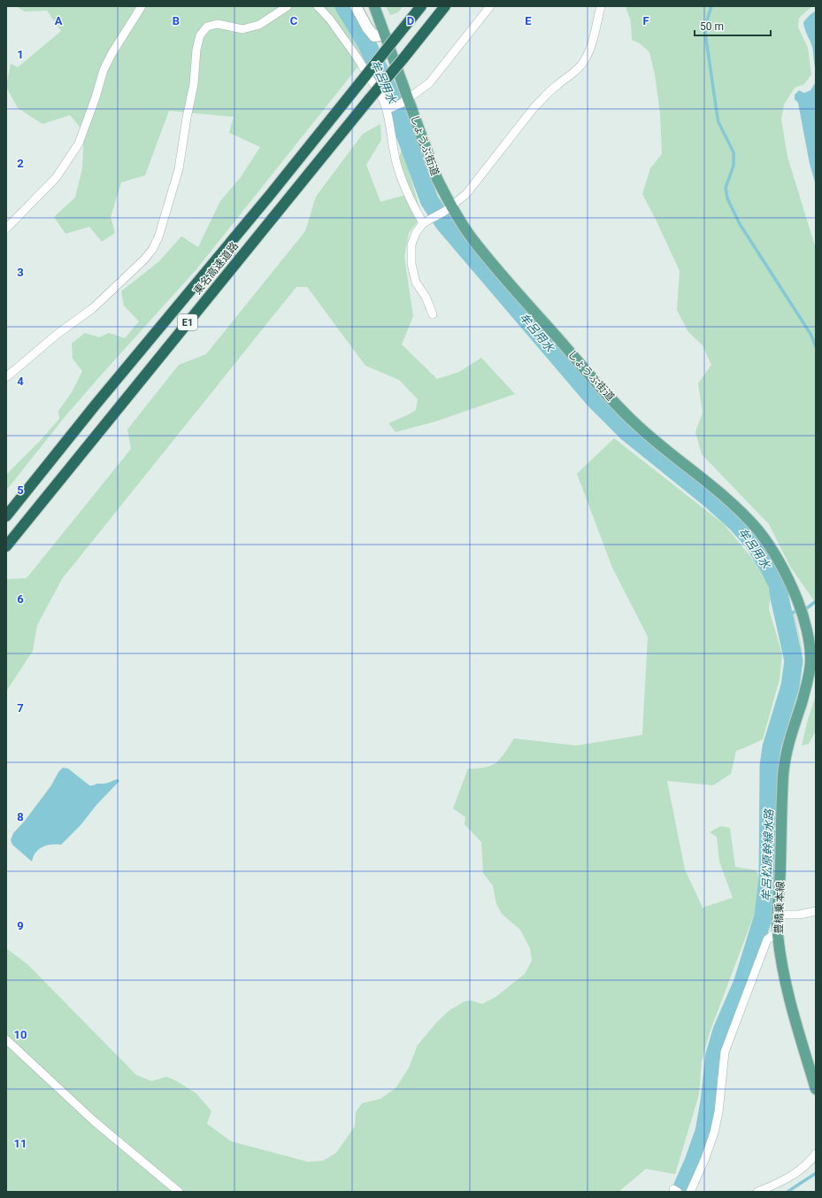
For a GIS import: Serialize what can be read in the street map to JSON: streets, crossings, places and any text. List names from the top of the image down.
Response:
{
  "streets": {
    "highway": ["東名高速道路", "E1"],
    "main road": ["しょうぶ街道", "豊橋乗本線"]
  },
  "crossings": [
    ["しょうぶ街道", "豊橋乗本線"]
  ],
  "water": ["牟呂用水", "牟呂松原幹線水路"],
  "scale_bar": "50 m",
  "grid": {
    "columns": [
      "A",
      "B",
      "C",
      "D",
      "E",
      "F"
    ],
    "rows": [
      "1",
      "2",
      "3",
      "4",
      "5",
      "6",
      "7",
      "8",
      "9",
      "10",
      "11"
    ]
  }
}
